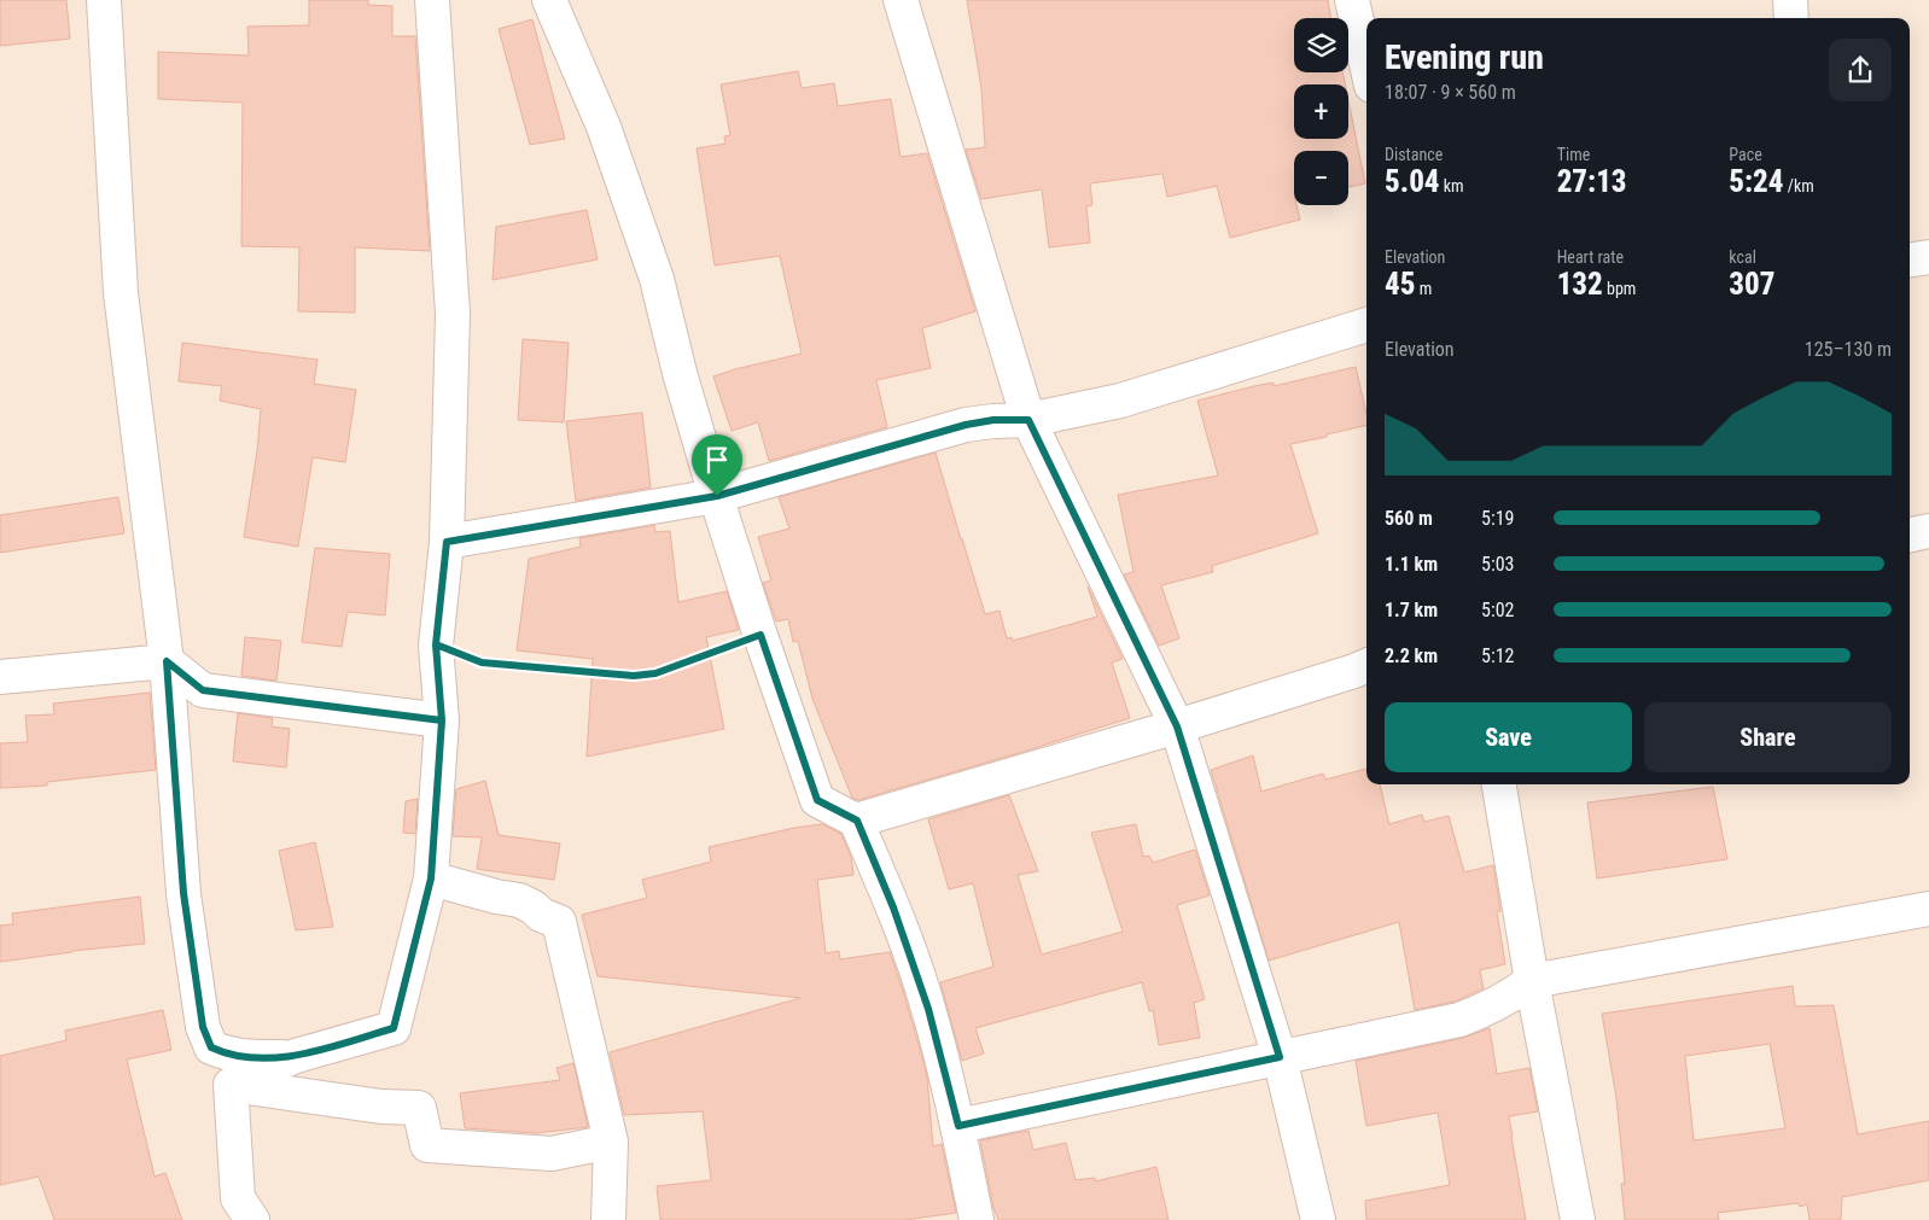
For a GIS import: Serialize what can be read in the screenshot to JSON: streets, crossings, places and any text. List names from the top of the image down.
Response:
{
  "page": {
    "map_buttons": ["+", "−"],
    "heading": ["Evening run", "18:07 · 9 × 560 m"],
    "stats": [
      ["Distance", "5.04 km"],
      ["Time", "27:13"],
      ["Pace", "5:24 /km"],
      ["Elevation", "45 m"],
      ["Heart rate", "132 bpm"],
      ["kcal", "307"]
    ],
    "chart": ["Elevation", "125–130 m"],
    "list": [
      {
        "name": "560 m",
        "note": "5:19"
      },
      {
        "name": "1.1 km",
        "note": "5:03"
      },
      {
        "name": "1.7 km",
        "note": "5:02"
      },
      {
        "name": "2.2 km",
        "note": "5:12"
      }
    ],
    "buttons": ["Save", "Share"]
  }
}
